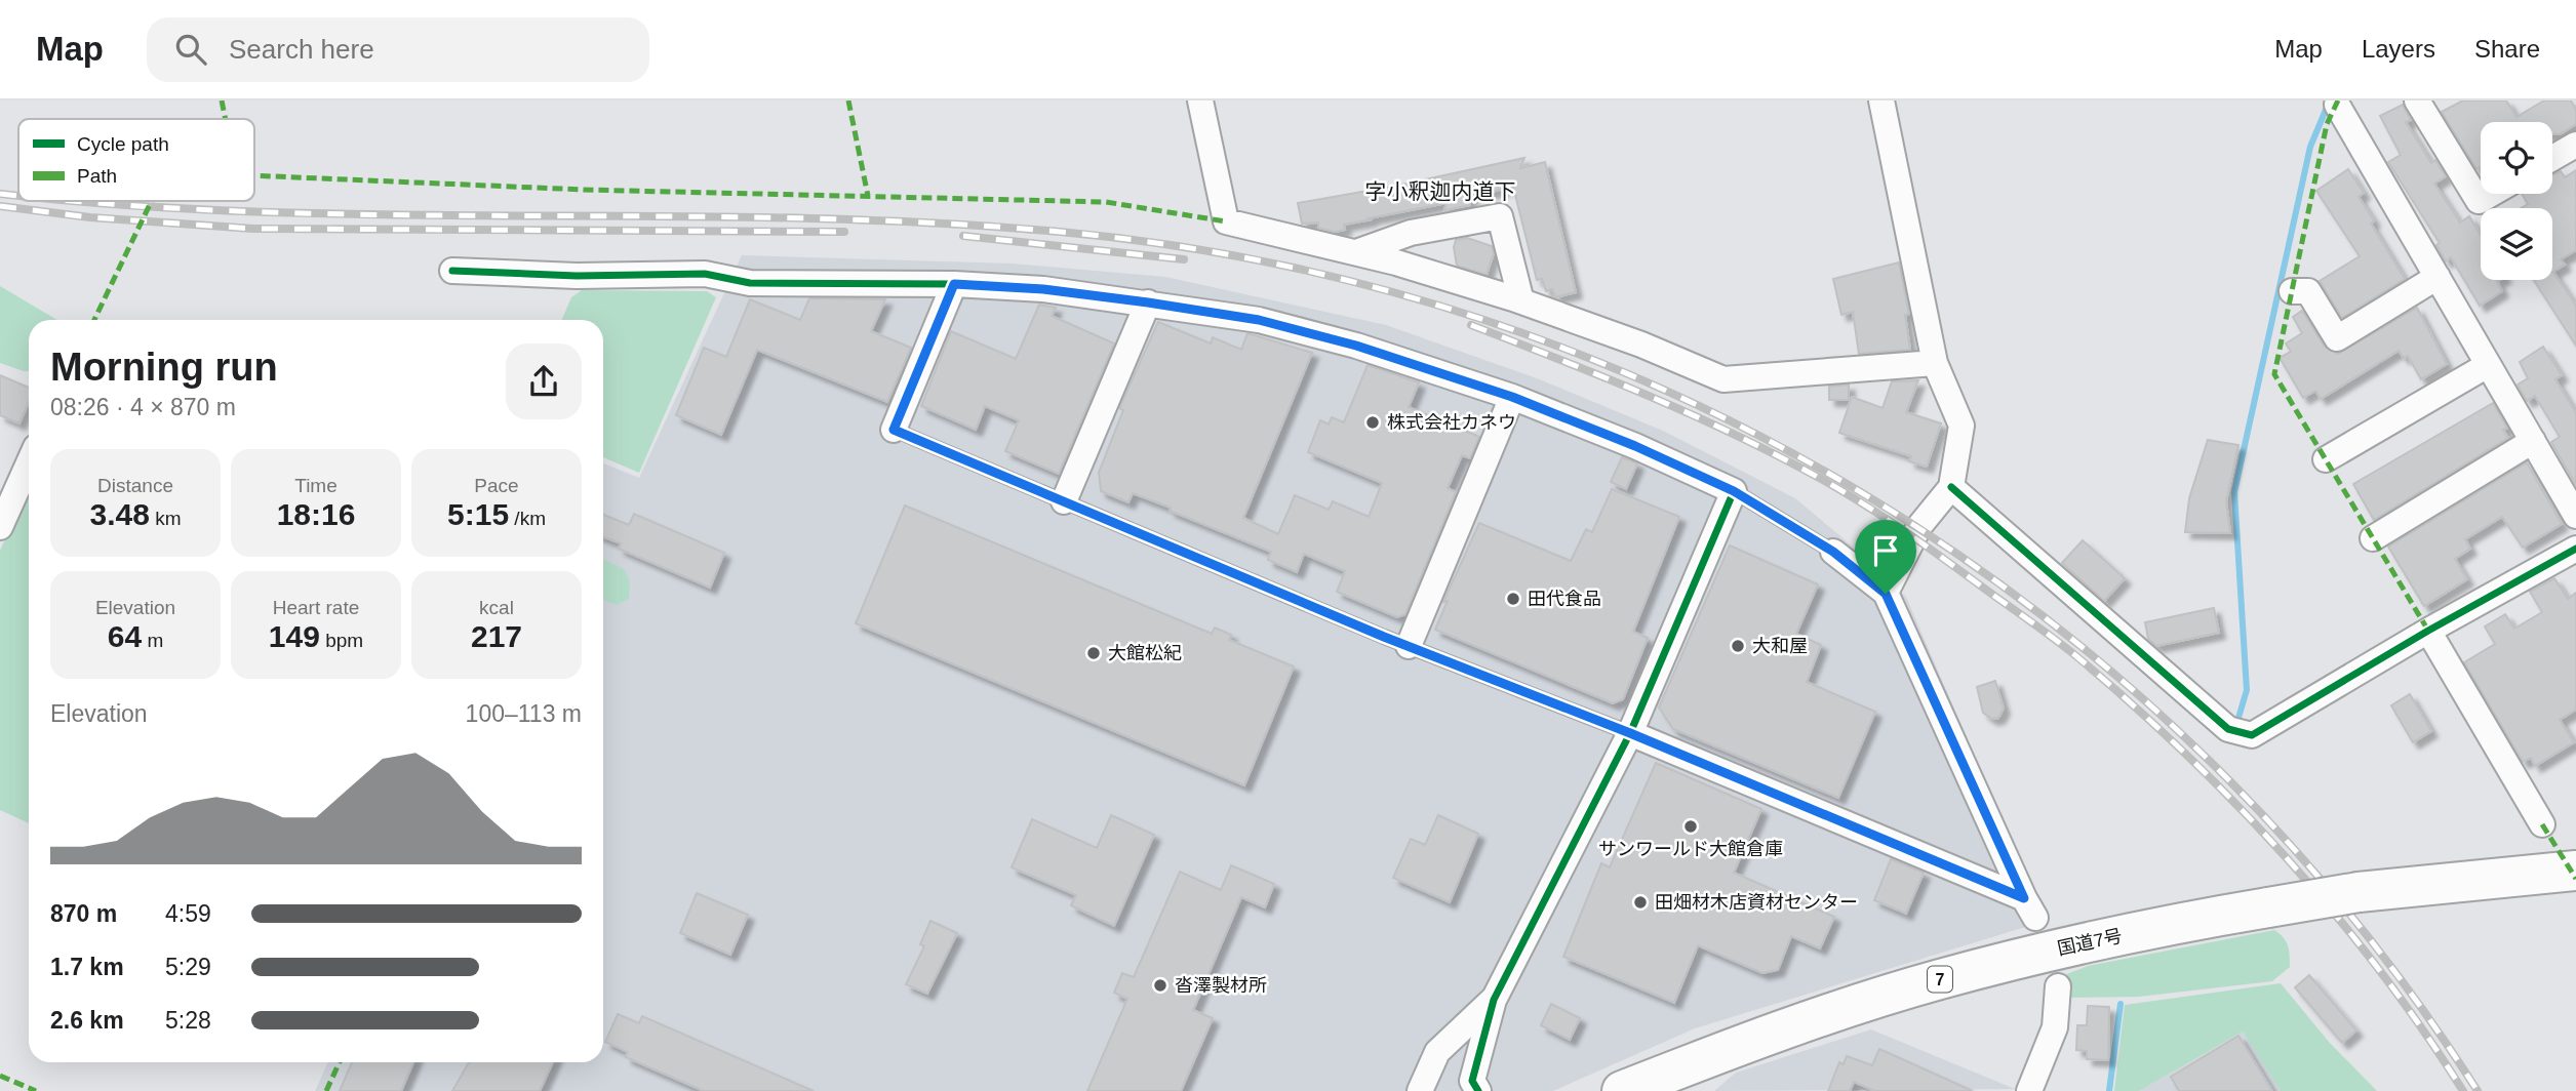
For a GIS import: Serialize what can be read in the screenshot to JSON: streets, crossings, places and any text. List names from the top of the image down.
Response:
{
  "streets": {
    "highway": ["国道7号", "7"]
  },
  "districts": ["字小釈迦内道下"],
  "places": [
    "株式会社カネウ",
    "田代食品",
    "大和屋",
    "大館松紀",
    "サンワールド大館倉庫",
    "田畑材木店資材センター",
    "沓澤製材所"
  ],
  "legend": ["Cycle path", "Path"],
  "page": {
    "header": "Map",
    "search": "Search here",
    "nav": ["Map", "Layers", "Share"],
    "heading": ["Morning run", "08:26 · 4 × 870 m"],
    "stats": [
      ["Distance", "3.48 km"],
      ["Time", "18:16"],
      ["Pace", "5:15 /km"],
      ["Elevation", "64 m"],
      ["Heart rate", "149 bpm"],
      ["kcal", "217"]
    ],
    "chart": ["Elevation", "100–113 m"],
    "list": [
      {
        "name": "870 m",
        "note": "4:59"
      },
      {
        "name": "1.7 km",
        "note": "5:29"
      },
      {
        "name": "2.6 km",
        "note": "5:28"
      }
    ]
  }
}
